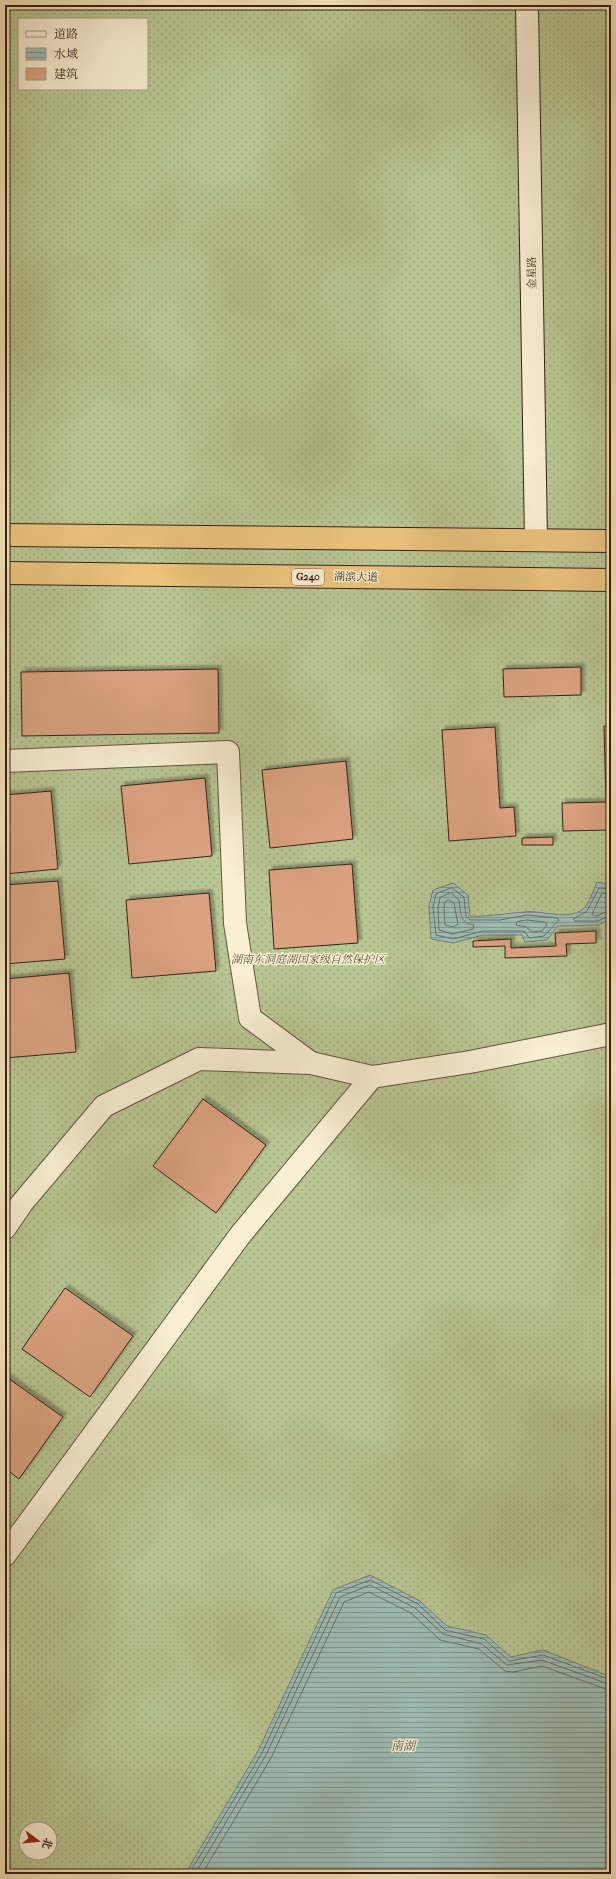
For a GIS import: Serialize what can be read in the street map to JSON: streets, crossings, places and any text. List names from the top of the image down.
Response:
{
  "streets": {
    "highway": ["G240", "湖滨大道"],
    "street": ["金星路"]
  },
  "water": ["南湖"],
  "parks": ["湖南东洞庭湖国家级自然保护区"],
  "legend": ["道路", "水域", "建筑"],
  "north": "right"
}
